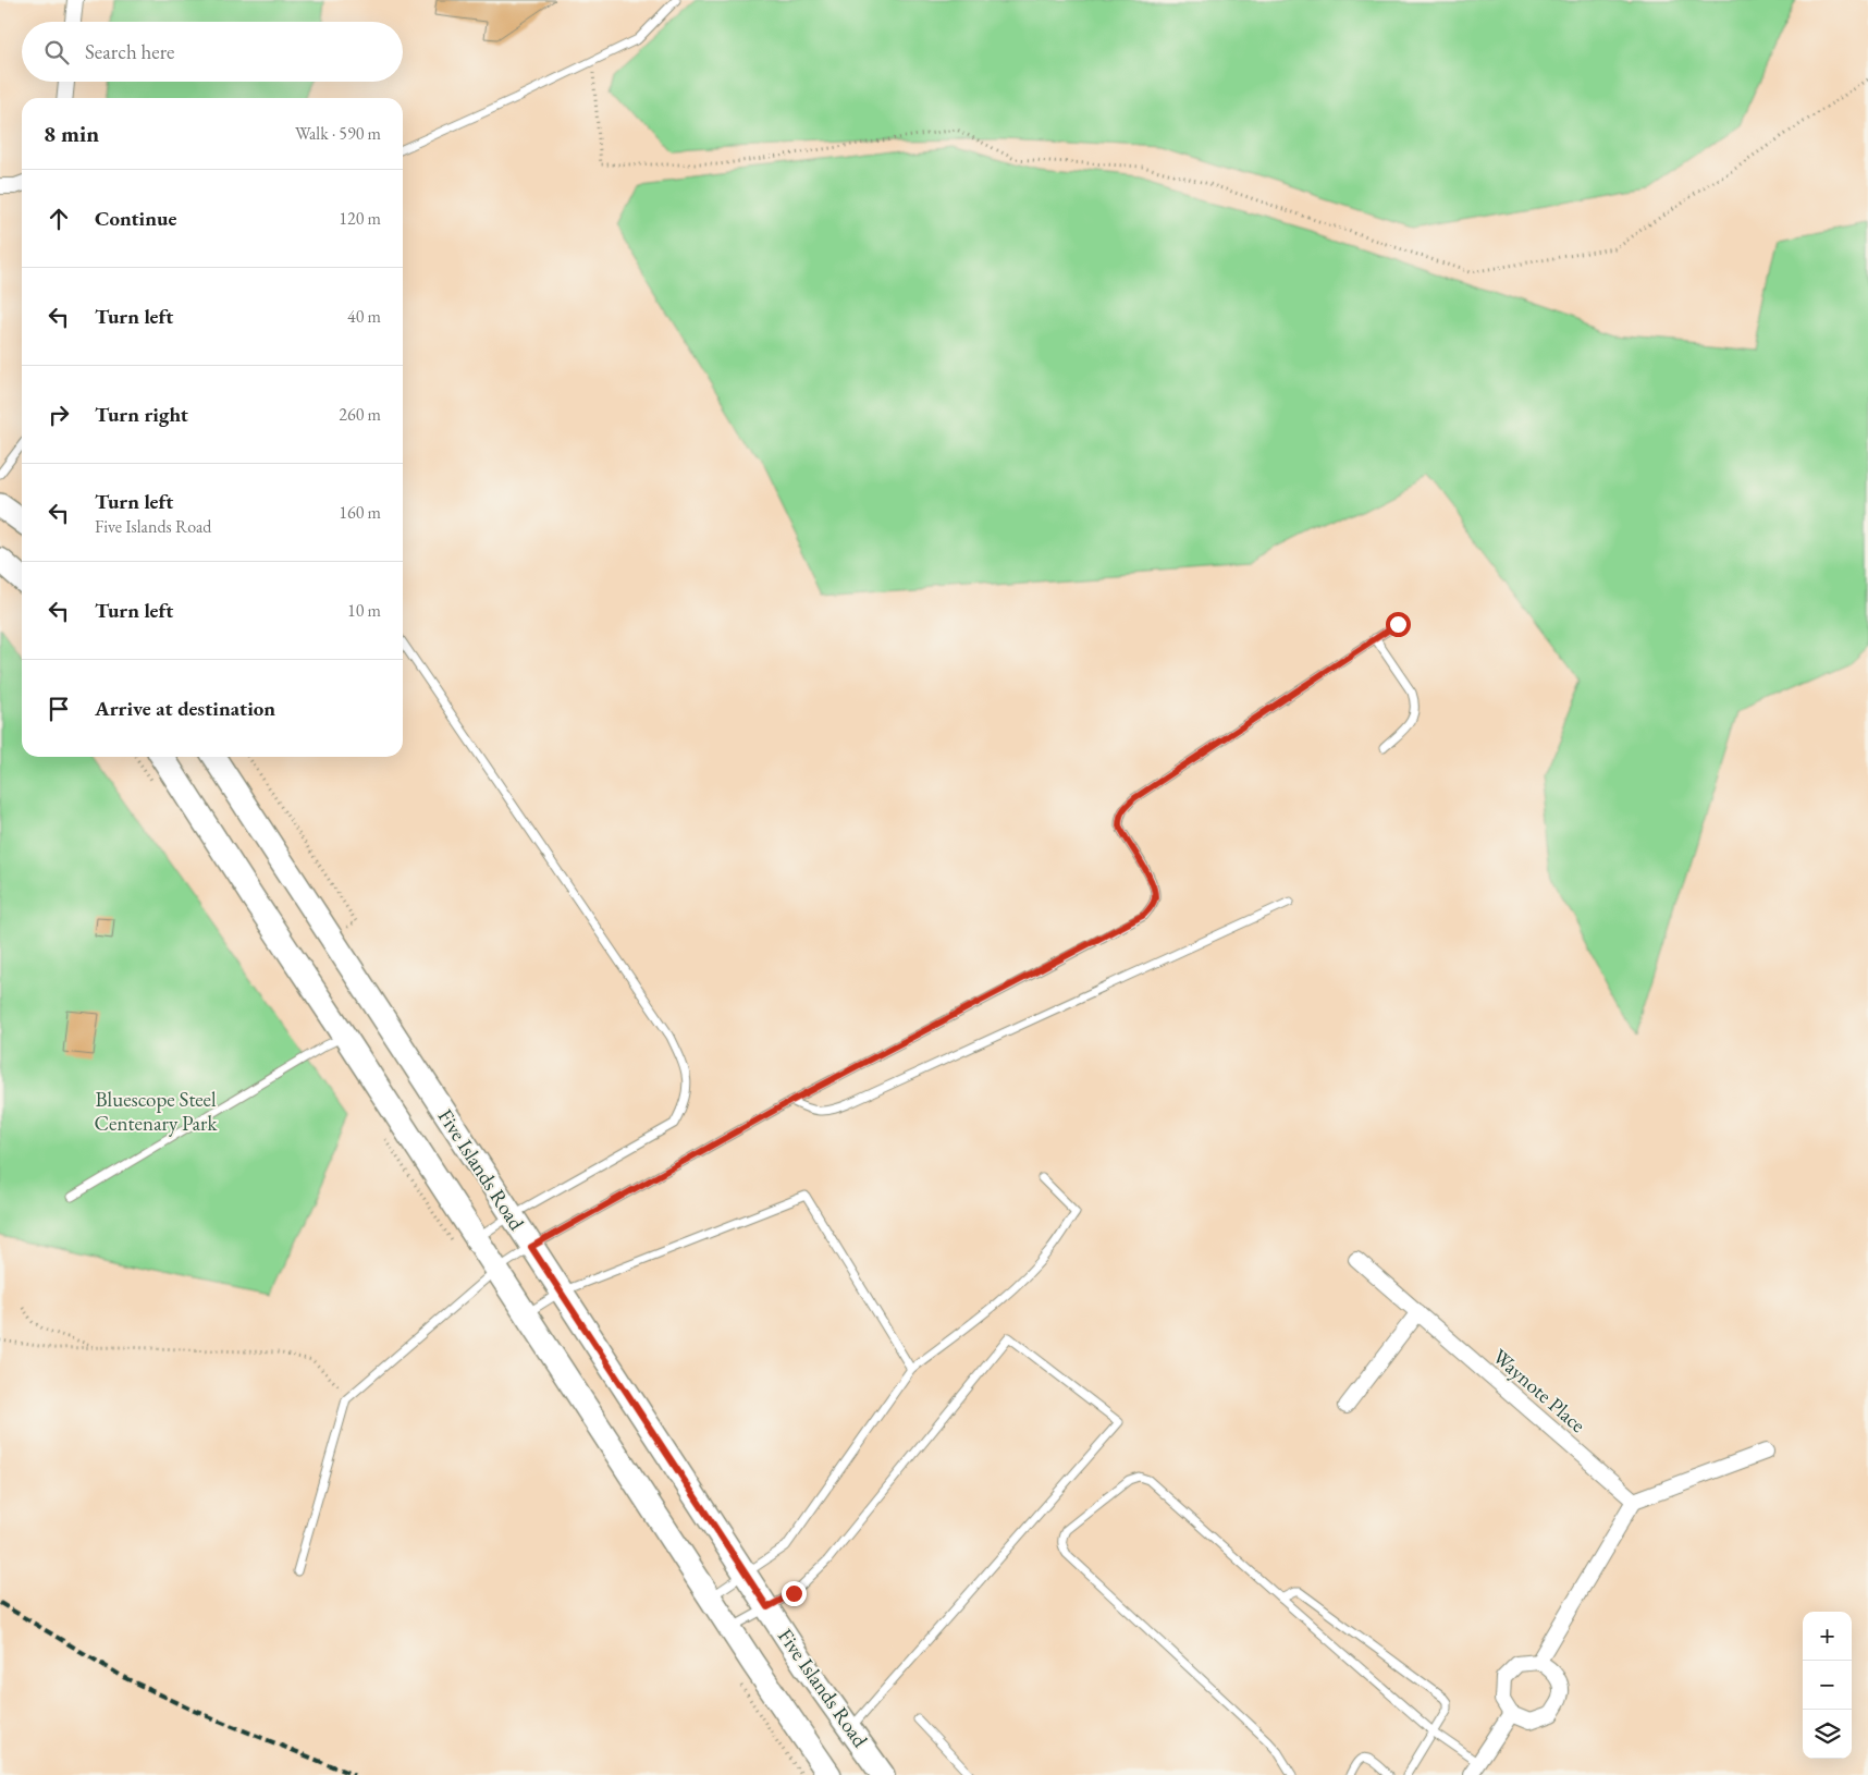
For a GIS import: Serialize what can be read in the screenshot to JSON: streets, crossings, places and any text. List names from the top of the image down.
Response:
{
  "streets": {
    "main road": ["Five Islands Road"],
    "street": ["Waynote Place"]
  },
  "parks": ["Bluescope Steel Centenary Park"],
  "page": {
    "search": "Search here",
    "heading": ["8 min", "Walk · 590 m"],
    "list": [
      ["Continue", "120 m"],
      ["Turn left", "40 m"],
      ["Turn right", "260 m"],
      ["Turn left", "Five Islands Road", "160 m"],
      ["Turn left", "10 m"],
      "Arrive at destination"
    ],
    "map_buttons": ["+", "−"]
  }
}
